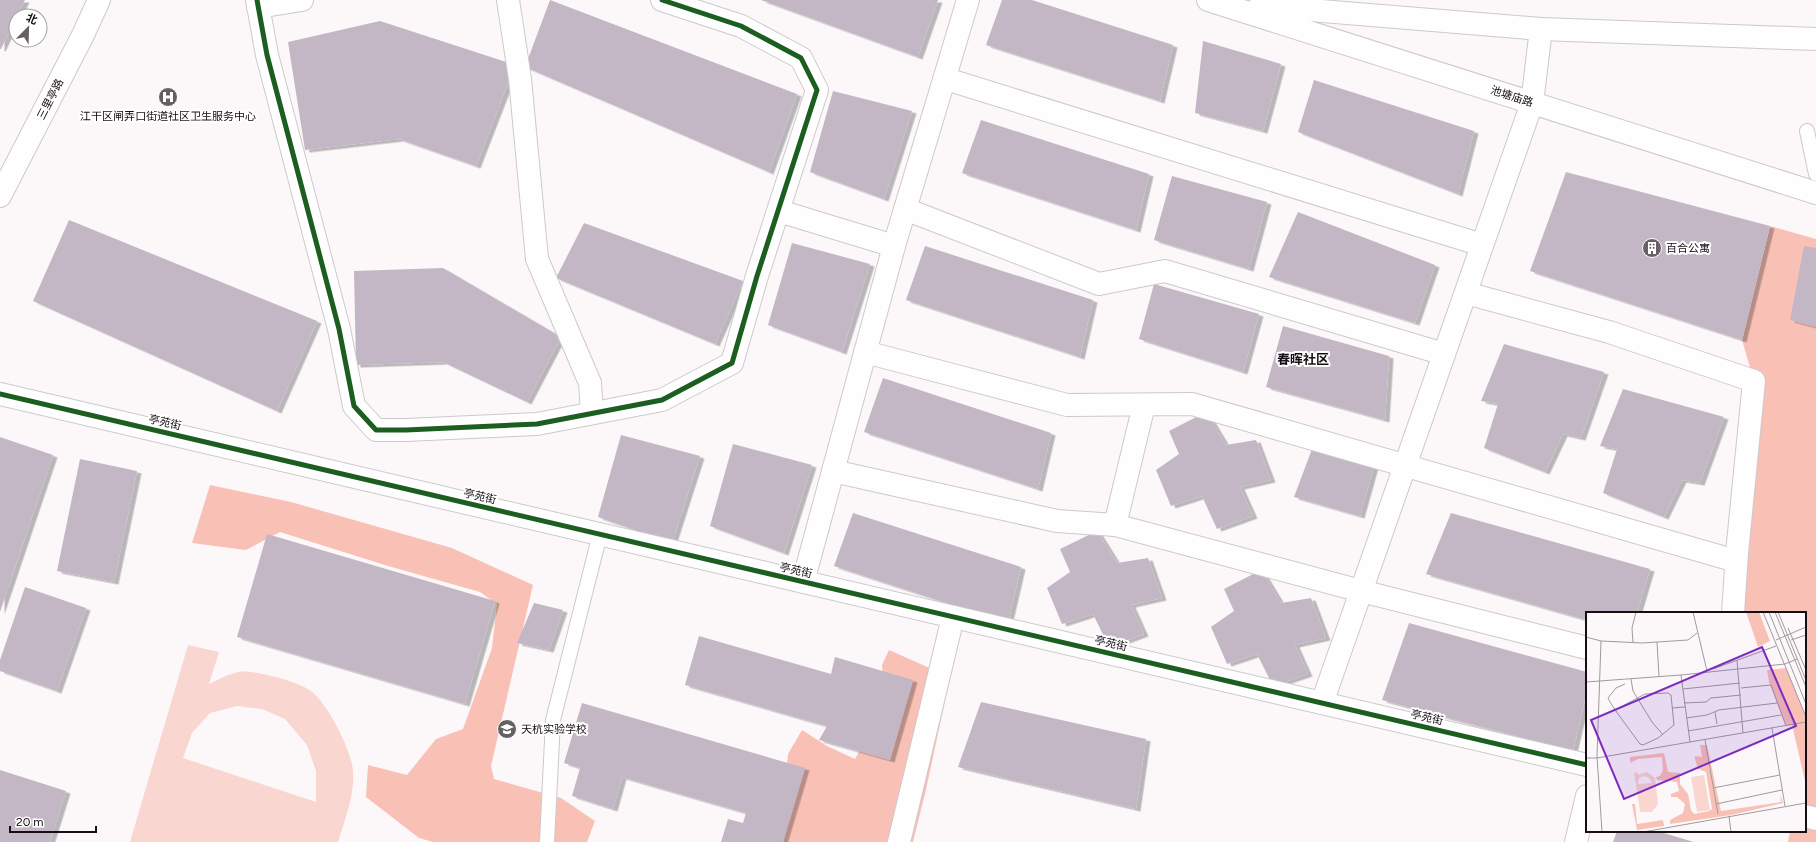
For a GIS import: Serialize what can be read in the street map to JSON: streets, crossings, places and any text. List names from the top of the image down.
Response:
{
  "streets": {
    "street": ["池塘庙路", "三里亭路", "亭苑街"]
  },
  "districts": ["春晖社区"],
  "places": {
    "hospital": ["江干区闸弄口街道社区卫生服务中心"],
    "building": ["百合公寓"],
    "school or university": ["天杭实验学校"]
  },
  "scale_bar": "20 m",
  "north": "top right"
}
